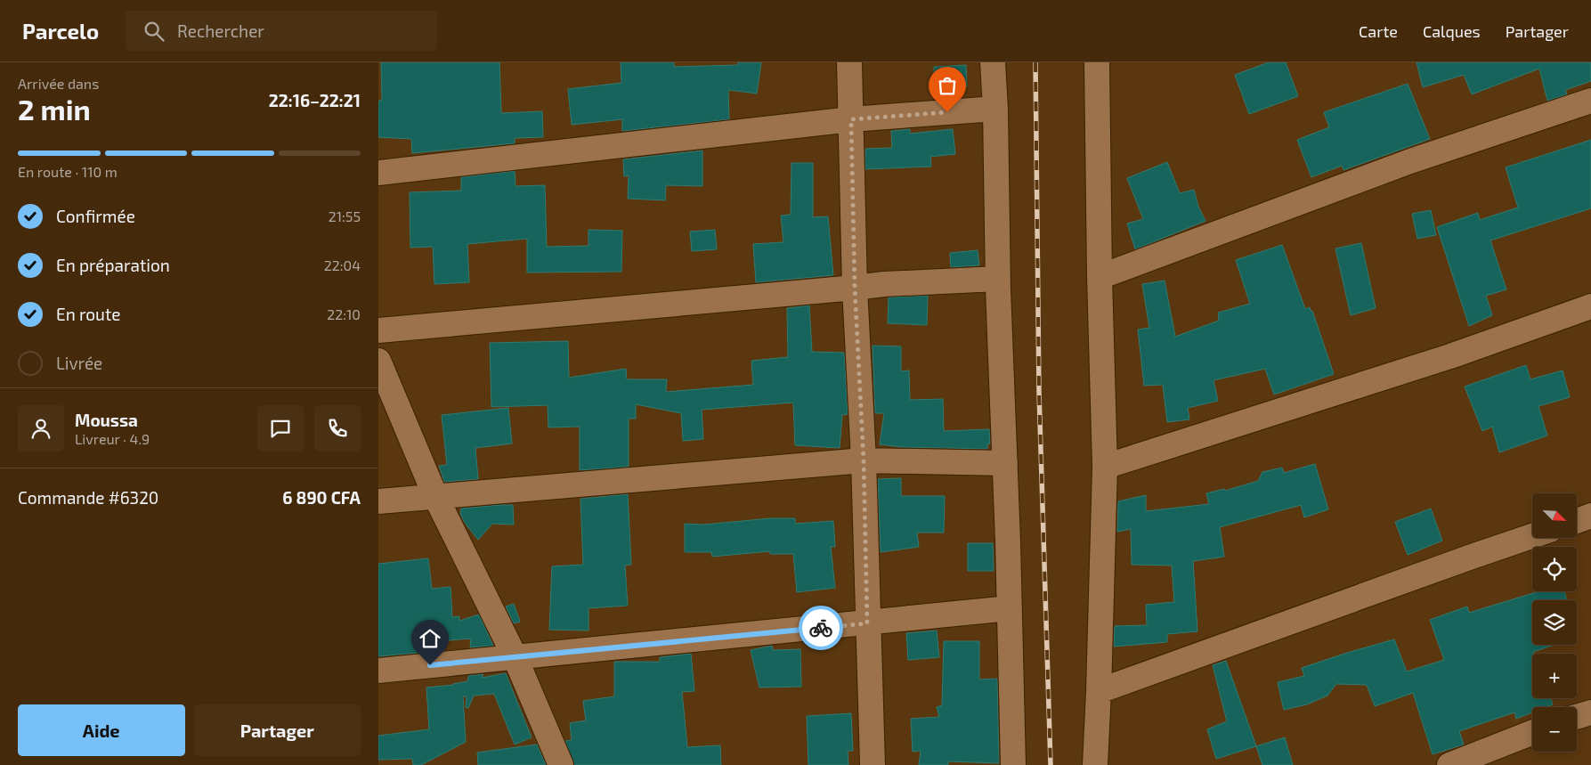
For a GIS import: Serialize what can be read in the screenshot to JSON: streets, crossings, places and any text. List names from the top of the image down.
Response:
{
  "north": "bottom right",
  "page": {
    "header": "Parcelo",
    "search": "Rechercher",
    "nav": ["Carte", "Calques", "Partager"],
    "heading": ["2 min", "Arrivée dans", "22:16–22:21"],
    "panel": [
      "Moussa",
      "Livreur · 4.9",
      "Commande #6320",
      "6 890 CFA"
    ],
    "bar": "En route · 110 m",
    "list": [
      ["Confirmée", "21:55"],
      ["En préparation", "22:04"],
      ["En route", "22:10"],
      "Livrée"
    ],
    "map_buttons": ["+", "−"],
    "buttons": ["Aide", "Partager"]
  }
}
